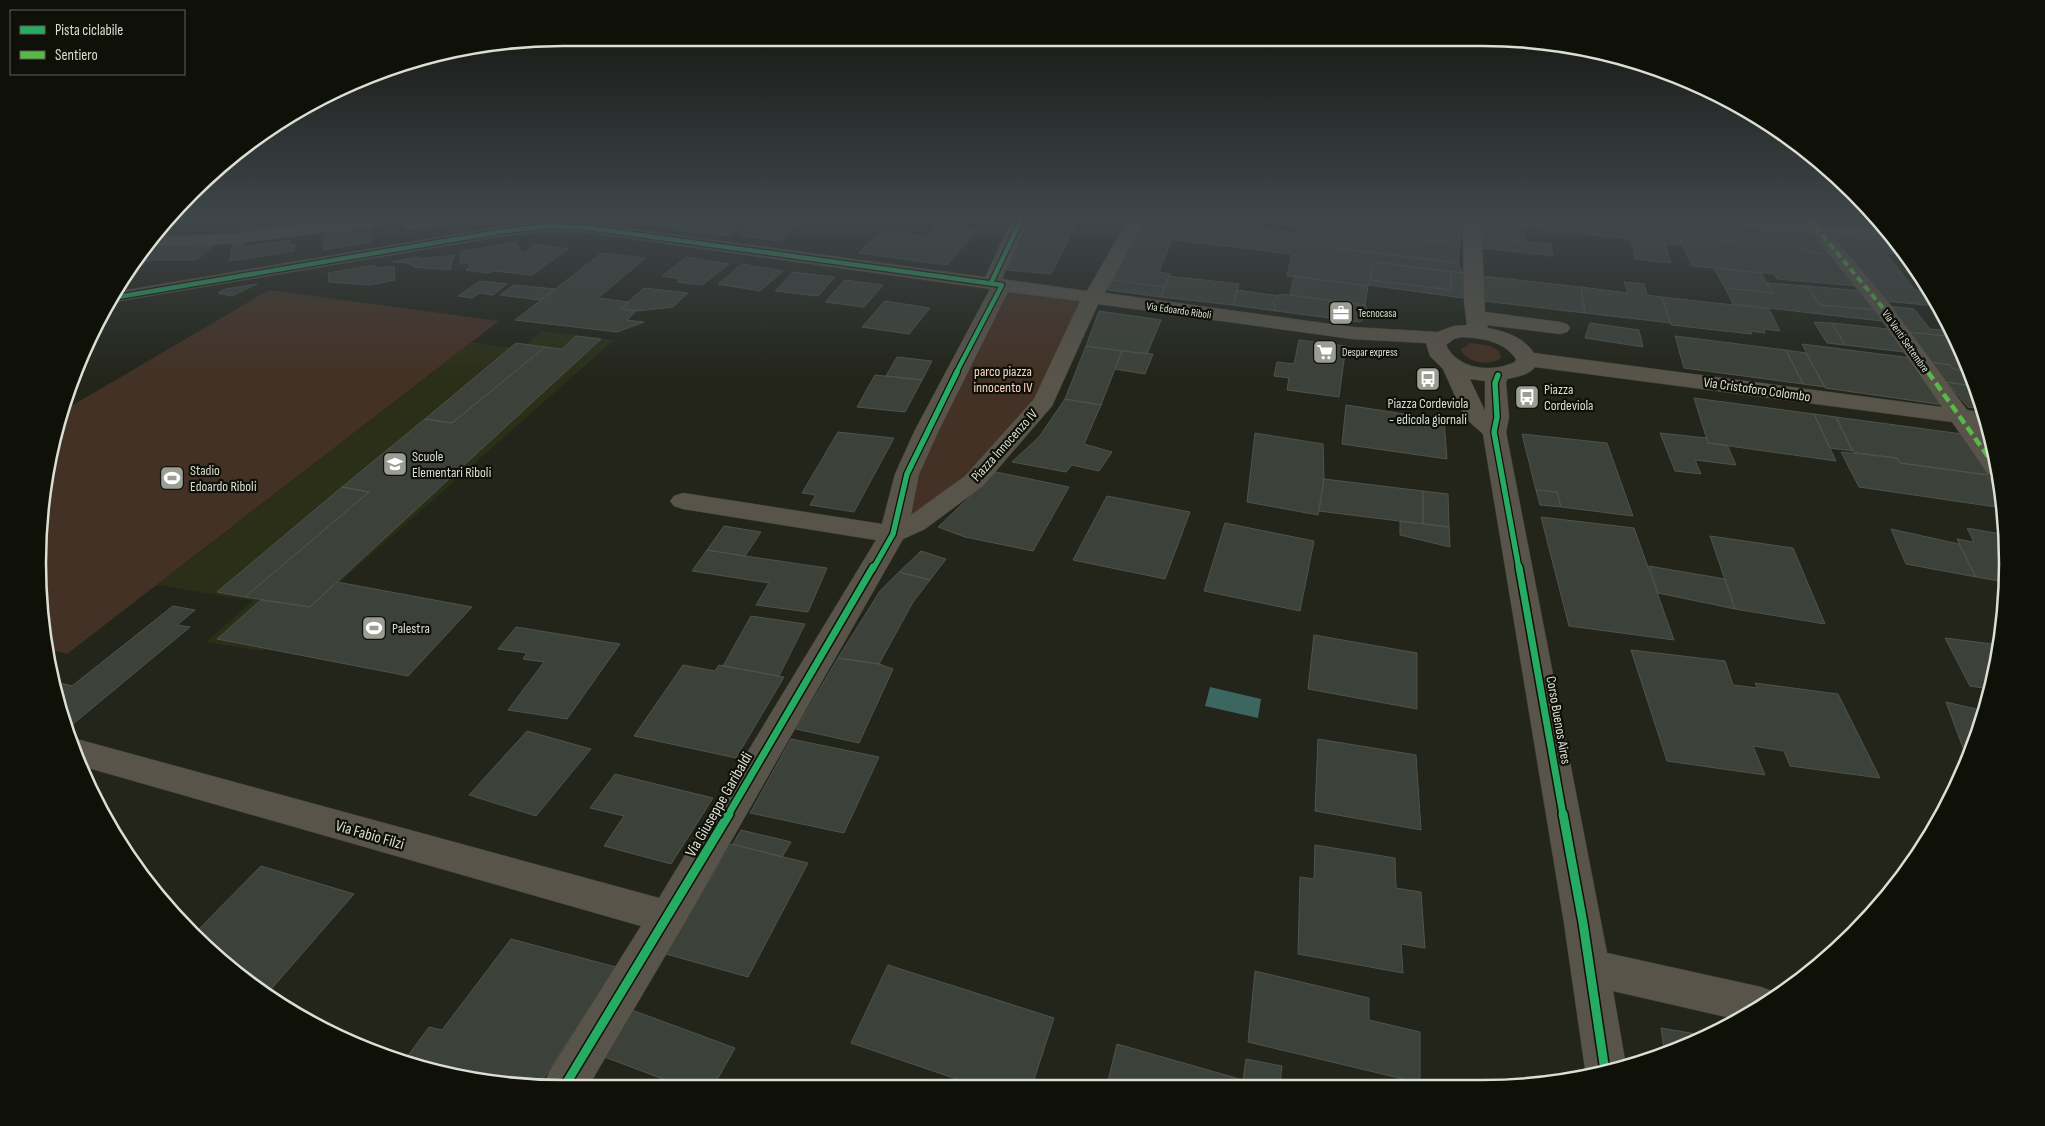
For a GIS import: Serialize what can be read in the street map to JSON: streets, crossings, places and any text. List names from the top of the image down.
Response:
{
  "streets": {
    "street": [
      "Via Edoardo Riboli",
      "Via Venti Settembre",
      "Via Cristoforo Colombo",
      "Piazza Innocenzo IV",
      "Corso Buenos Aires",
      "Via Giuseppe Garibaldi",
      "Via Fabio Filzi"
    ]
  },
  "crossings": [
    ["Via Edoardo Riboli", "Piazza Innocenzo IV"],
    ["Via Edoardo Riboli", "Corso Buenos Aires"],
    ["Via Edoardo Riboli", "Via Giuseppe Garibaldi"],
    ["Via Venti Settembre", "Via Cristoforo Colombo"],
    ["Piazza Innocenzo IV", "Via Giuseppe Garibaldi"],
    ["Via Giuseppe Garibaldi", "Via Fabio Filzi"]
  ],
  "parks": ["parco piazza innocento IV"],
  "places": {
    "office": ["Tecnocasa"],
    "supermarket": ["Despar express"],
    "bus stop": ["Piazza Cordeviola - edicola giornali", "Piazza Cordeviola"],
    "school or university": ["Scuole Elementari Riboli"],
    "sports": ["Stadio Edoardo Riboli", "Palestra"]
  },
  "legend": ["Pista ciclabile", "Sentiero"]
}
